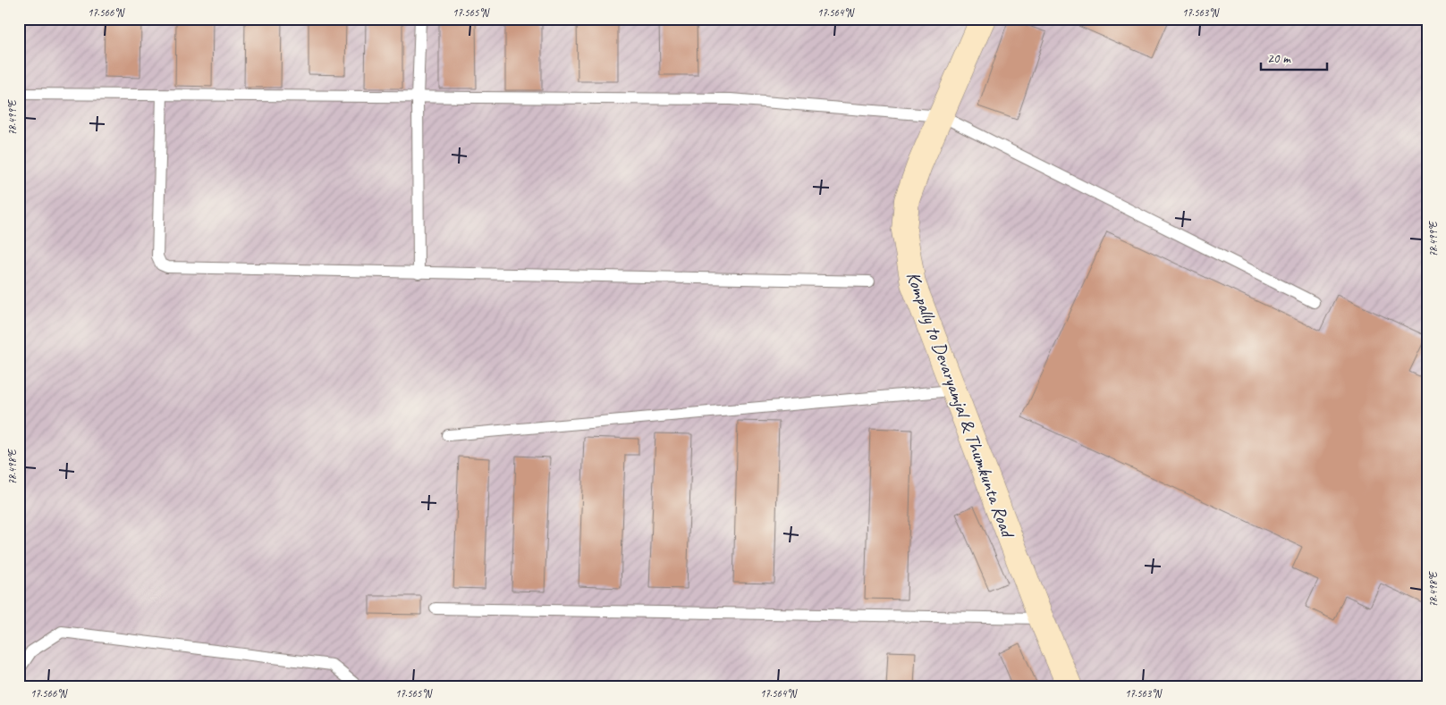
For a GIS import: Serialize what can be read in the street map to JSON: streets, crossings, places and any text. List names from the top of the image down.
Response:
{
  "streets": {
    "main road": ["Kompally to Devaryamjal & Thumkunta Road"]
  },
  "scale_bar": "20 m",
  "coordinates": [
    "17.566°N",
    "17.565°N",
    "17.564°N",
    "17.563°N",
    "78.499°E",
    "78.498°E"
  ]
}
